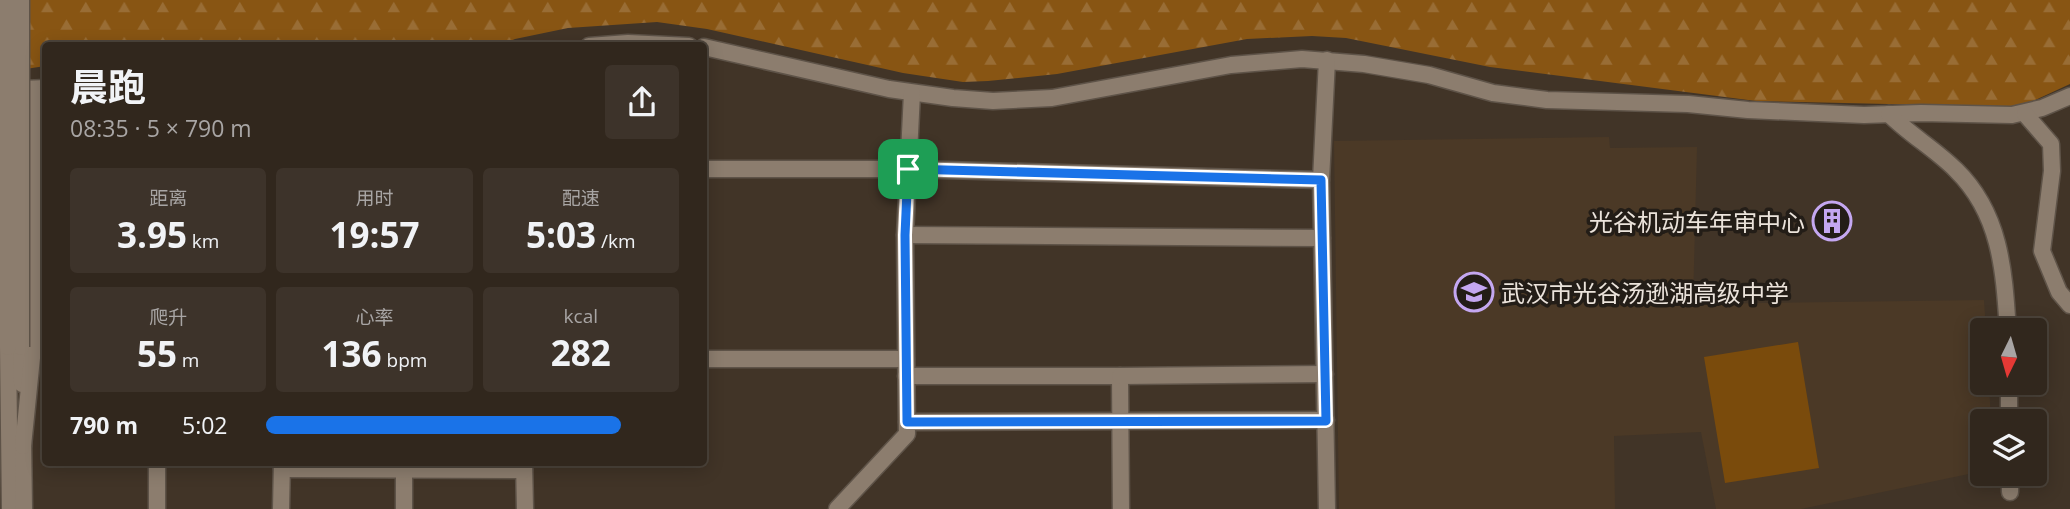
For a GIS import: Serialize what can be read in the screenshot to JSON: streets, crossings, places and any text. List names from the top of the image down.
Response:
{
  "places": {
    "building": ["光谷机动车年审中心"],
    "school or university": ["武汉市光谷汤逊湖高级中学"]
  },
  "north": "bottom",
  "page": {
    "heading": ["晨跑", "08:35 · 5 × 790 m"],
    "stats": [
      ["距离", "3.95 km"],
      ["用时", "19:57"],
      ["配速", "5:03 /km"],
      ["爬升", "55 m"],
      ["心率", "136 bpm"],
      ["kcal", "282"]
    ],
    "list": [
      {
        "name": "790 m",
        "note": "5:02"
      }
    ]
  }
}
